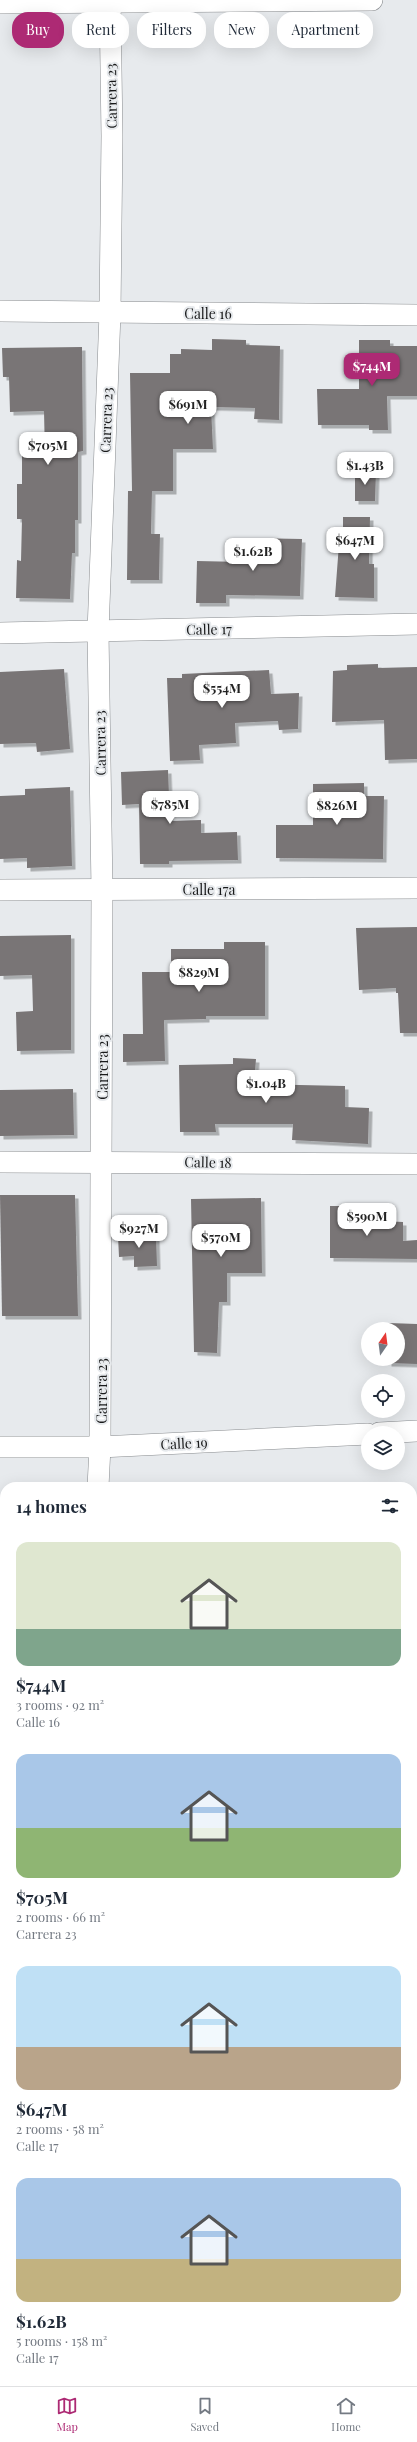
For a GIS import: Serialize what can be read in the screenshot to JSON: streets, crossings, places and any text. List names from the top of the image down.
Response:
{
  "streets": {
    "street": [
      "Carrera 23",
      "Calle 16",
      "Calle 17",
      "Calle 17a",
      "Calle 18",
      "Calle 19"
    ]
  },
  "crossings": [
    ["Carrera 23", "Calle 16"],
    ["Carrera 23", "Calle 17"],
    ["Carrera 23", "Calle 17a"],
    ["Carrera 23", "Calle 18"],
    ["Carrera 23", "Calle 19"]
  ],
  "north": "top",
  "page": {
    "chip": [
      "Buy",
      "Rent",
      "Filters",
      "New",
      "Apartment"
    ],
    "price": [
      "$744M",
      "$691M",
      "$705M",
      "$1.43B",
      "$647M",
      "$1.62B",
      "$554M",
      "$785M",
      "$826M",
      "$829M",
      "$1.04B",
      "$590M",
      "$927M",
      "$570M"
    ],
    "heading": "14 homes",
    "list": [
      {
        "name": "$744M",
        "note": "3 rooms · 92 m² · Calle 16"
      },
      {
        "name": "$705M",
        "note": "2 rooms · 66 m² · Carrera 23"
      },
      {
        "name": "$647M",
        "note": "2 rooms · 58 m² · Calle 17"
      },
      {
        "name": "$1.62B",
        "note": "5 rooms · 158 m² · Calle 17"
      }
    ],
    "tabs": ["Map", "Saved", "Home"]
  }
}
